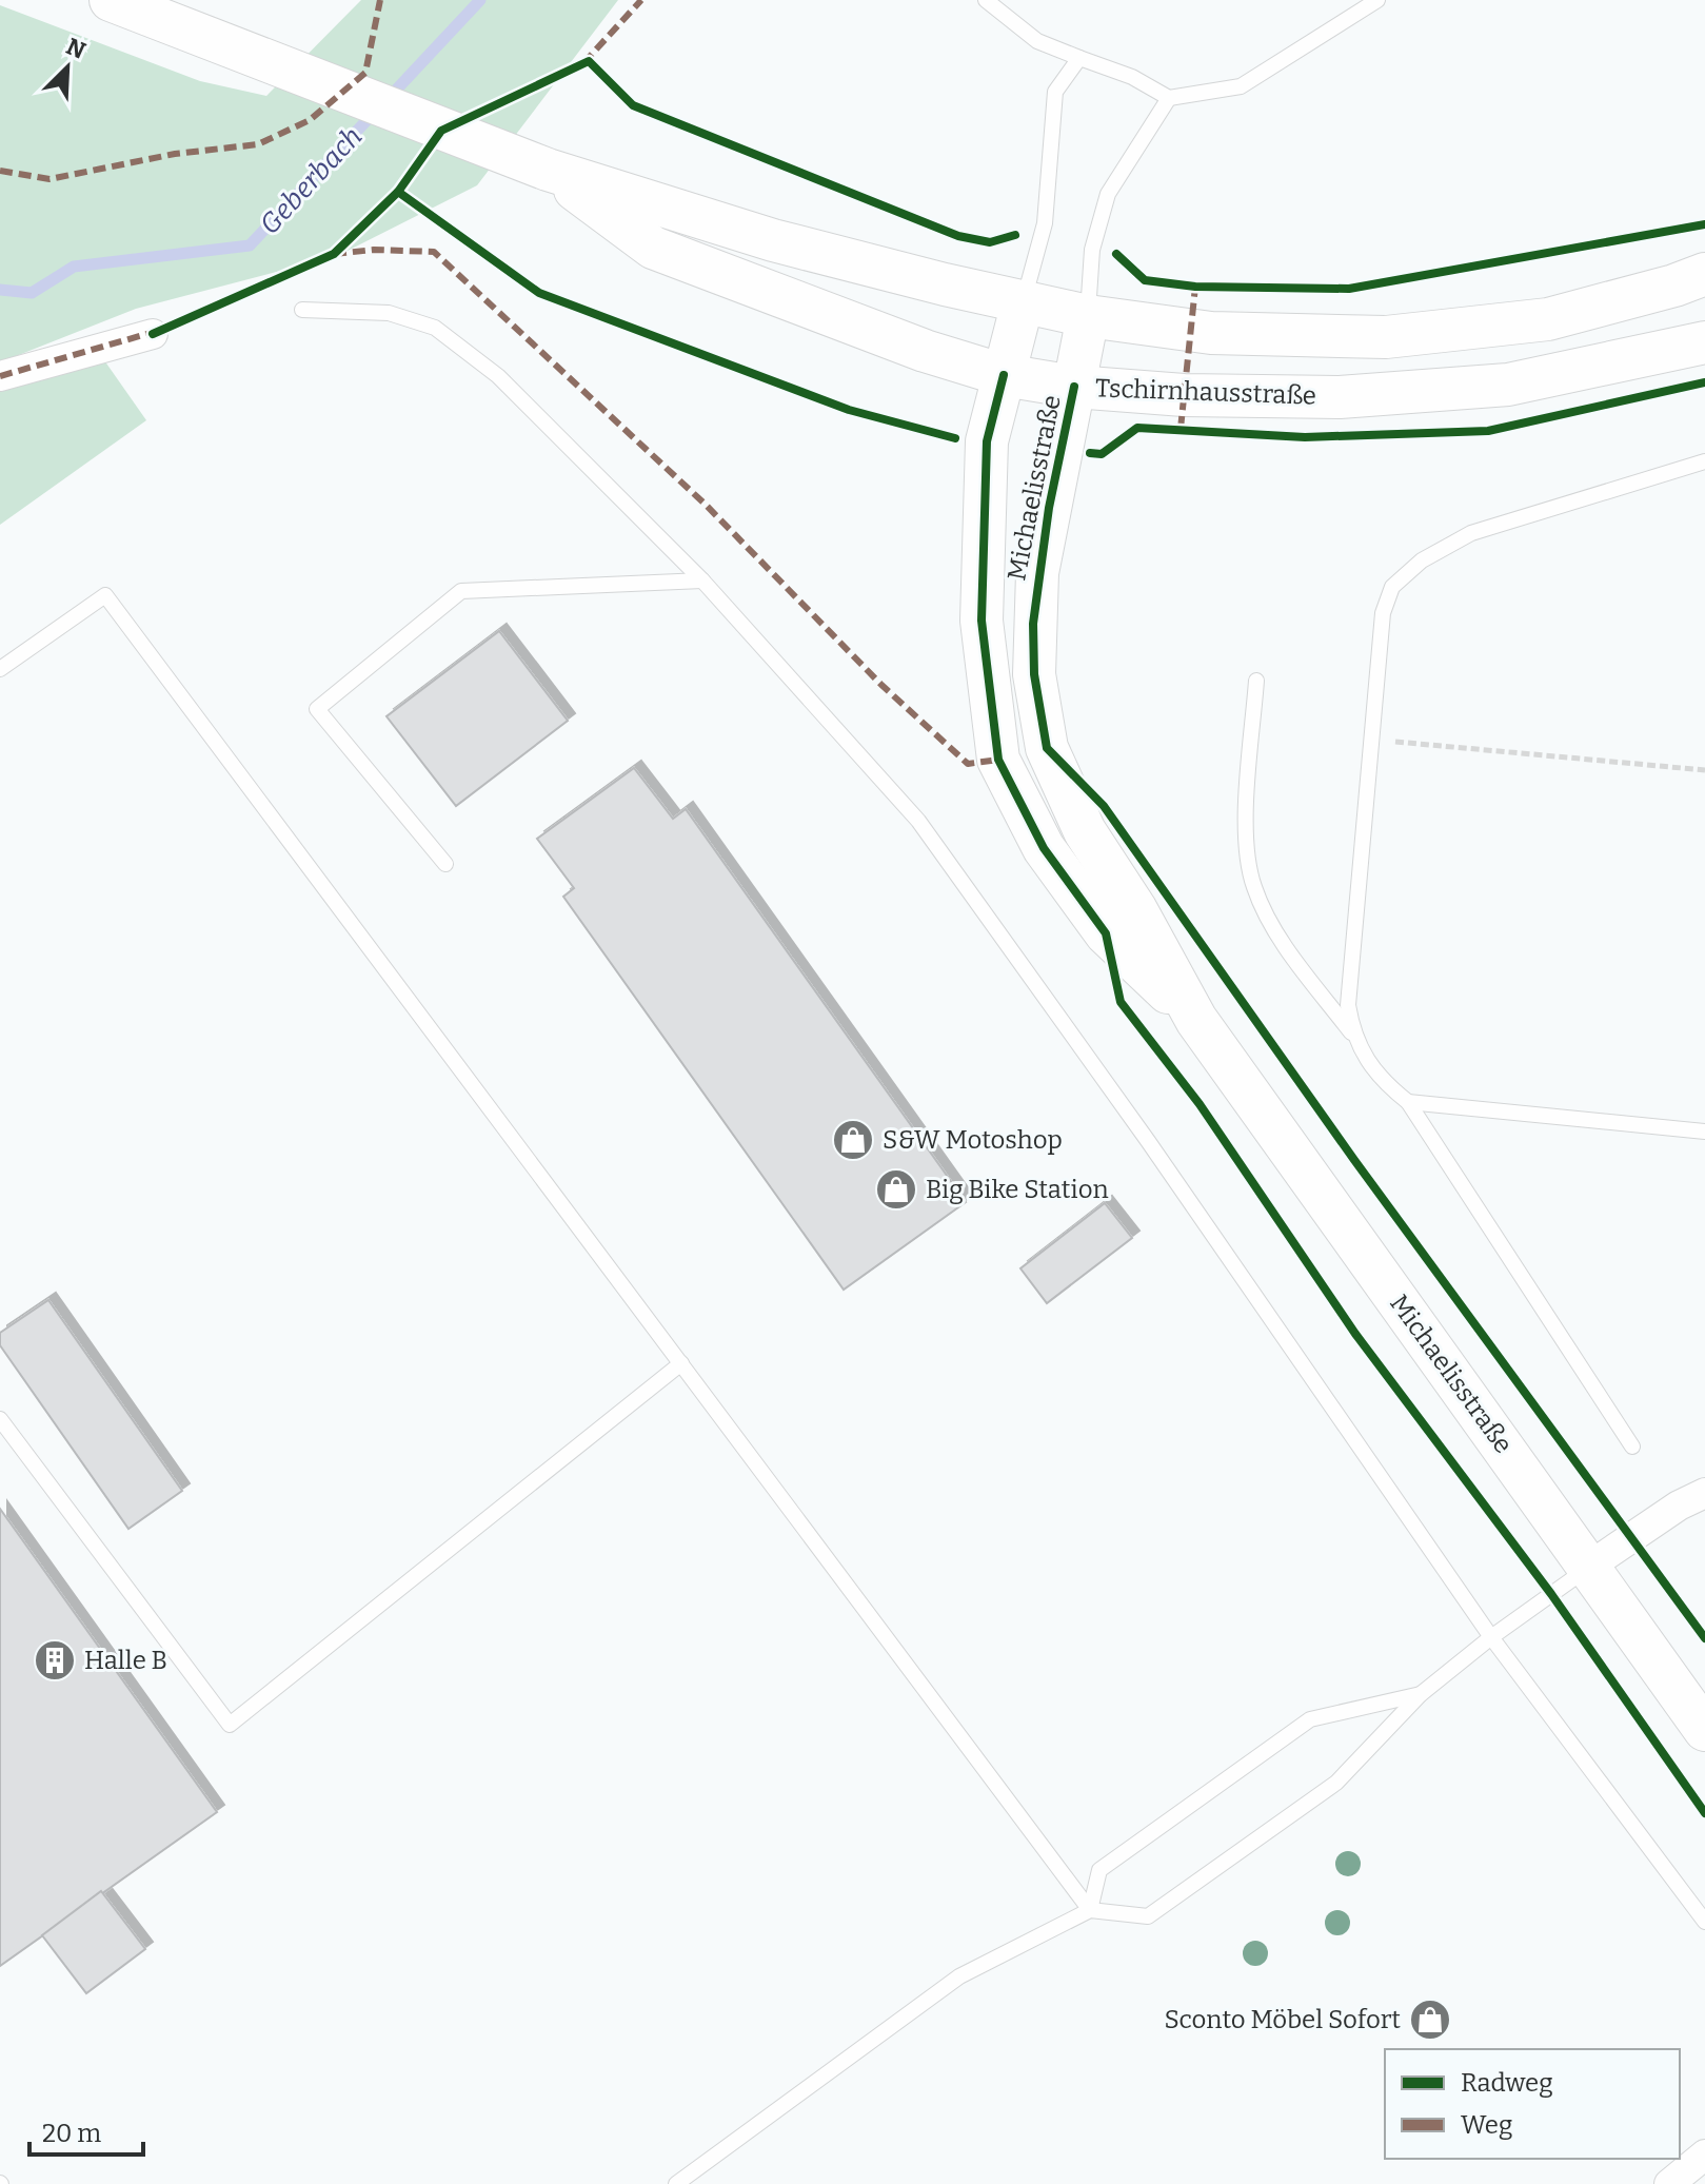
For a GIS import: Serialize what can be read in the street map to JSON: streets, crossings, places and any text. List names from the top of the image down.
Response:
{
  "streets": {
    "main road": ["Tschirnhausstraße", "Michaelisstraße"]
  },
  "crossings": [
    ["Tschirnhausstraße", "Michaelisstraße"]
  ],
  "water": ["Geberbach"],
  "places": {
    "shop": ["S&W Motoshop", "Big Bike Station", "Sconto Möbel Sofort"],
    "building": ["Halle B"]
  },
  "legend": ["Radweg", "Weg"],
  "scale_bar": "20 m",
  "north": "top right"
}
